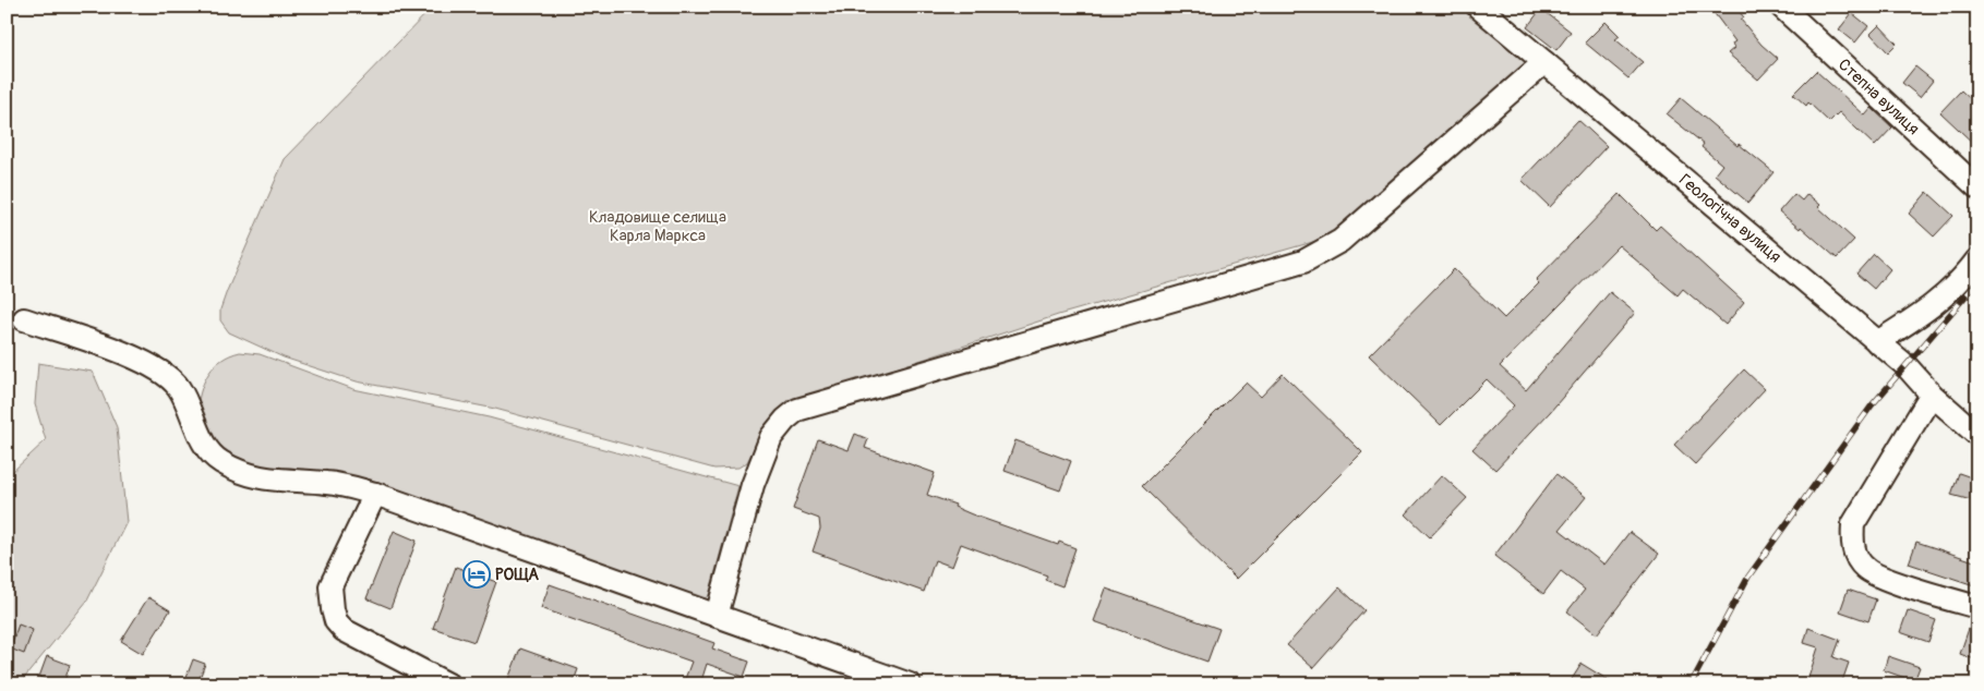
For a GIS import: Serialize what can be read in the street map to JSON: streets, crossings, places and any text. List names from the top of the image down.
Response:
{
  "streets": {
    "street": ["Степна вулиця", "Геологічна вулиця"]
  },
  "parks": ["Кладовище селища Карла Маркса"],
  "places": {
    "hotel": ["РОЩА"]
  }
}
